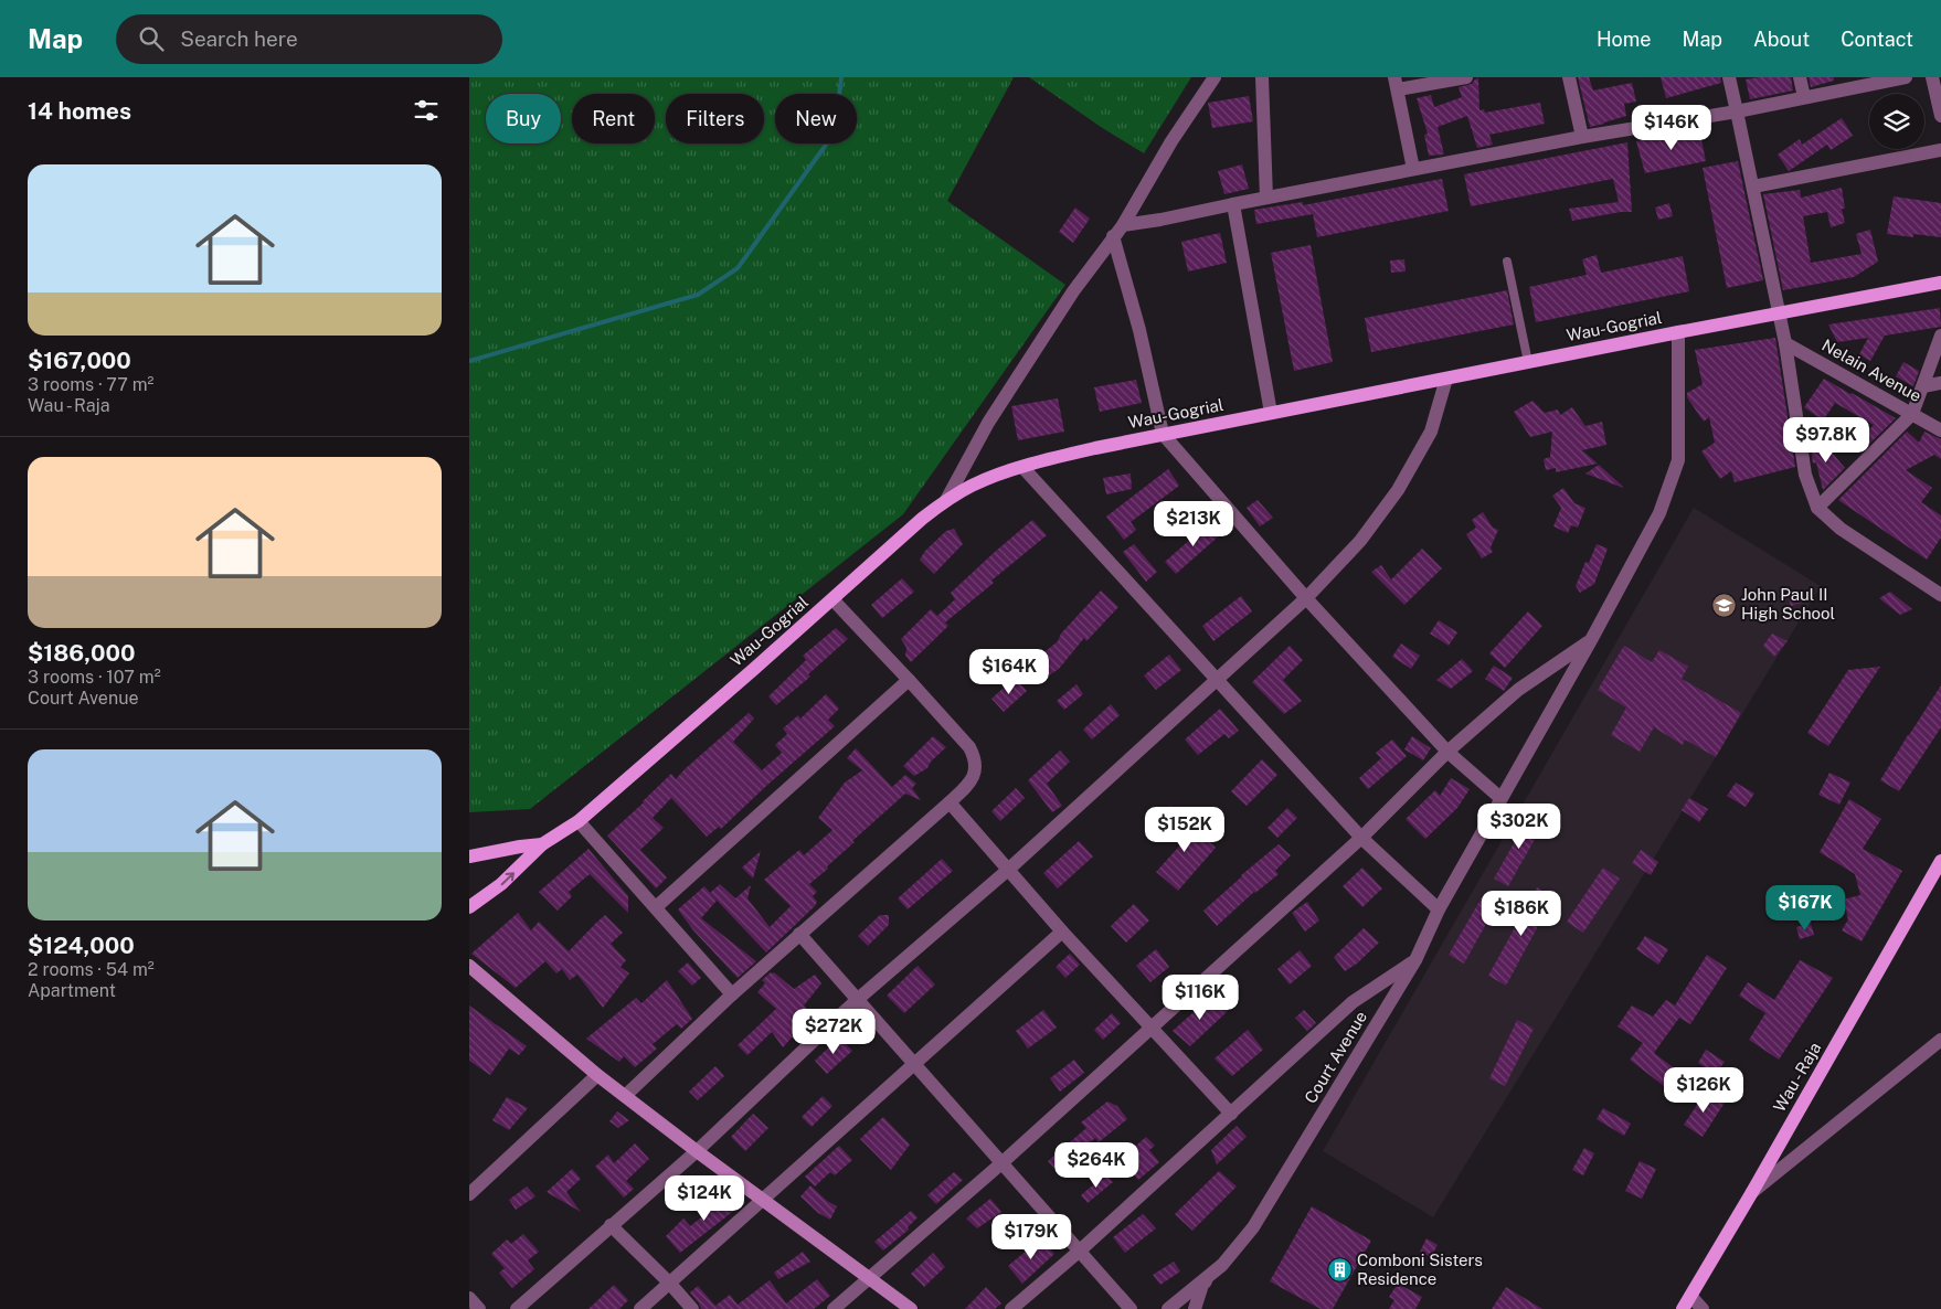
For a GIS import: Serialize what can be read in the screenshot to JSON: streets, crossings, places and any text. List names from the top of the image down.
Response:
{
  "streets": {
    "main road": ["Wau-Gogrial", "Wau - Raja"],
    "street": ["Nelain Avenue", "Court Avenue"]
  },
  "crossings": [
    ["Wau-Gogrial", "Court Avenue"]
  ],
  "places": {
    "school or university": ["John Paul II High School"],
    "building": ["Comboni Sisters Residence"]
  },
  "page": {
    "header": "Map",
    "search": "Search here",
    "nav": [
      "Home",
      "Map",
      "About",
      "Contact"
    ],
    "heading": "14 homes",
    "chip": [
      "Buy",
      "Rent",
      "Filters",
      "New"
    ],
    "price": [
      "$146K",
      "$97.8K",
      "$213K",
      "$164K",
      "$302K",
      "$152K",
      "$167K",
      "$186K",
      "$116K",
      "$272K",
      "$126K",
      "$264K",
      "$124K",
      "$179K"
    ],
    "list": [
      {
        "name": "$167,000",
        "note": "3 rooms · 77 m² · Wau - Raja"
      },
      {
        "name": "$186,000",
        "note": "3 rooms · 107 m² · Court Avenue"
      },
      {
        "name": "$124,000",
        "note": "2 rooms · 54 m² · Apartment"
      }
    ]
  }
}
